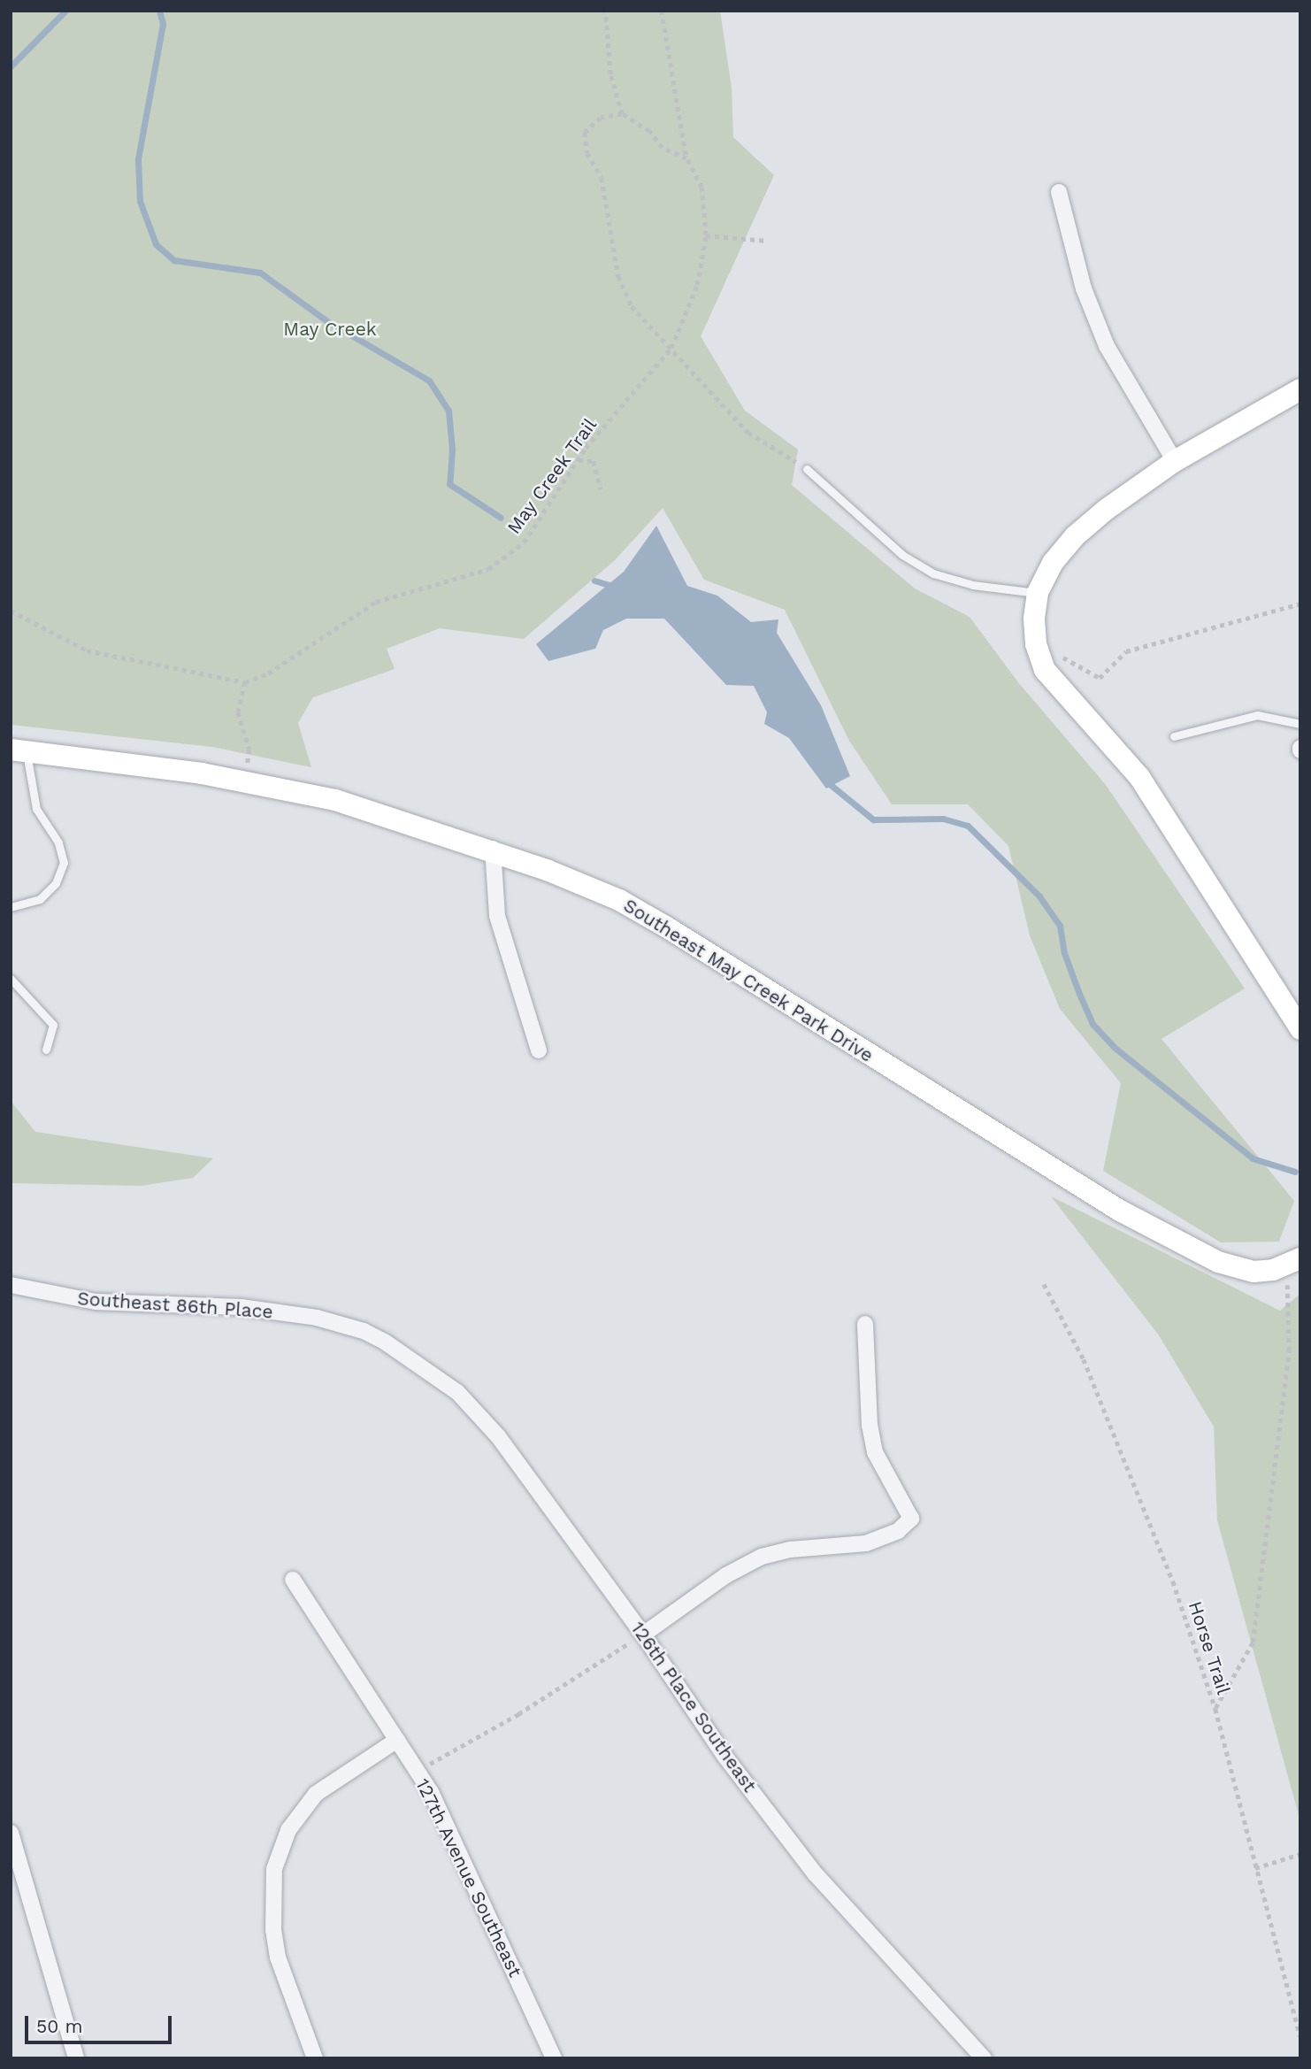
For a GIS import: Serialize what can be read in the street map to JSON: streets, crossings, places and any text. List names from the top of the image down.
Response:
{
  "streets": {
    "street": [
      "Southeast May Creek Park Drive",
      "Southeast 86th Place",
      "126th Place Southeast",
      "127th Avenue Southeast"
    ],
    "path": ["May Creek Trail", "Horse Trail"]
  },
  "crossings": [
    ["Southeast 86th Place", "126th Place Southeast"]
  ],
  "parks": ["May Creek"],
  "scale_bar": "50 m"
}
